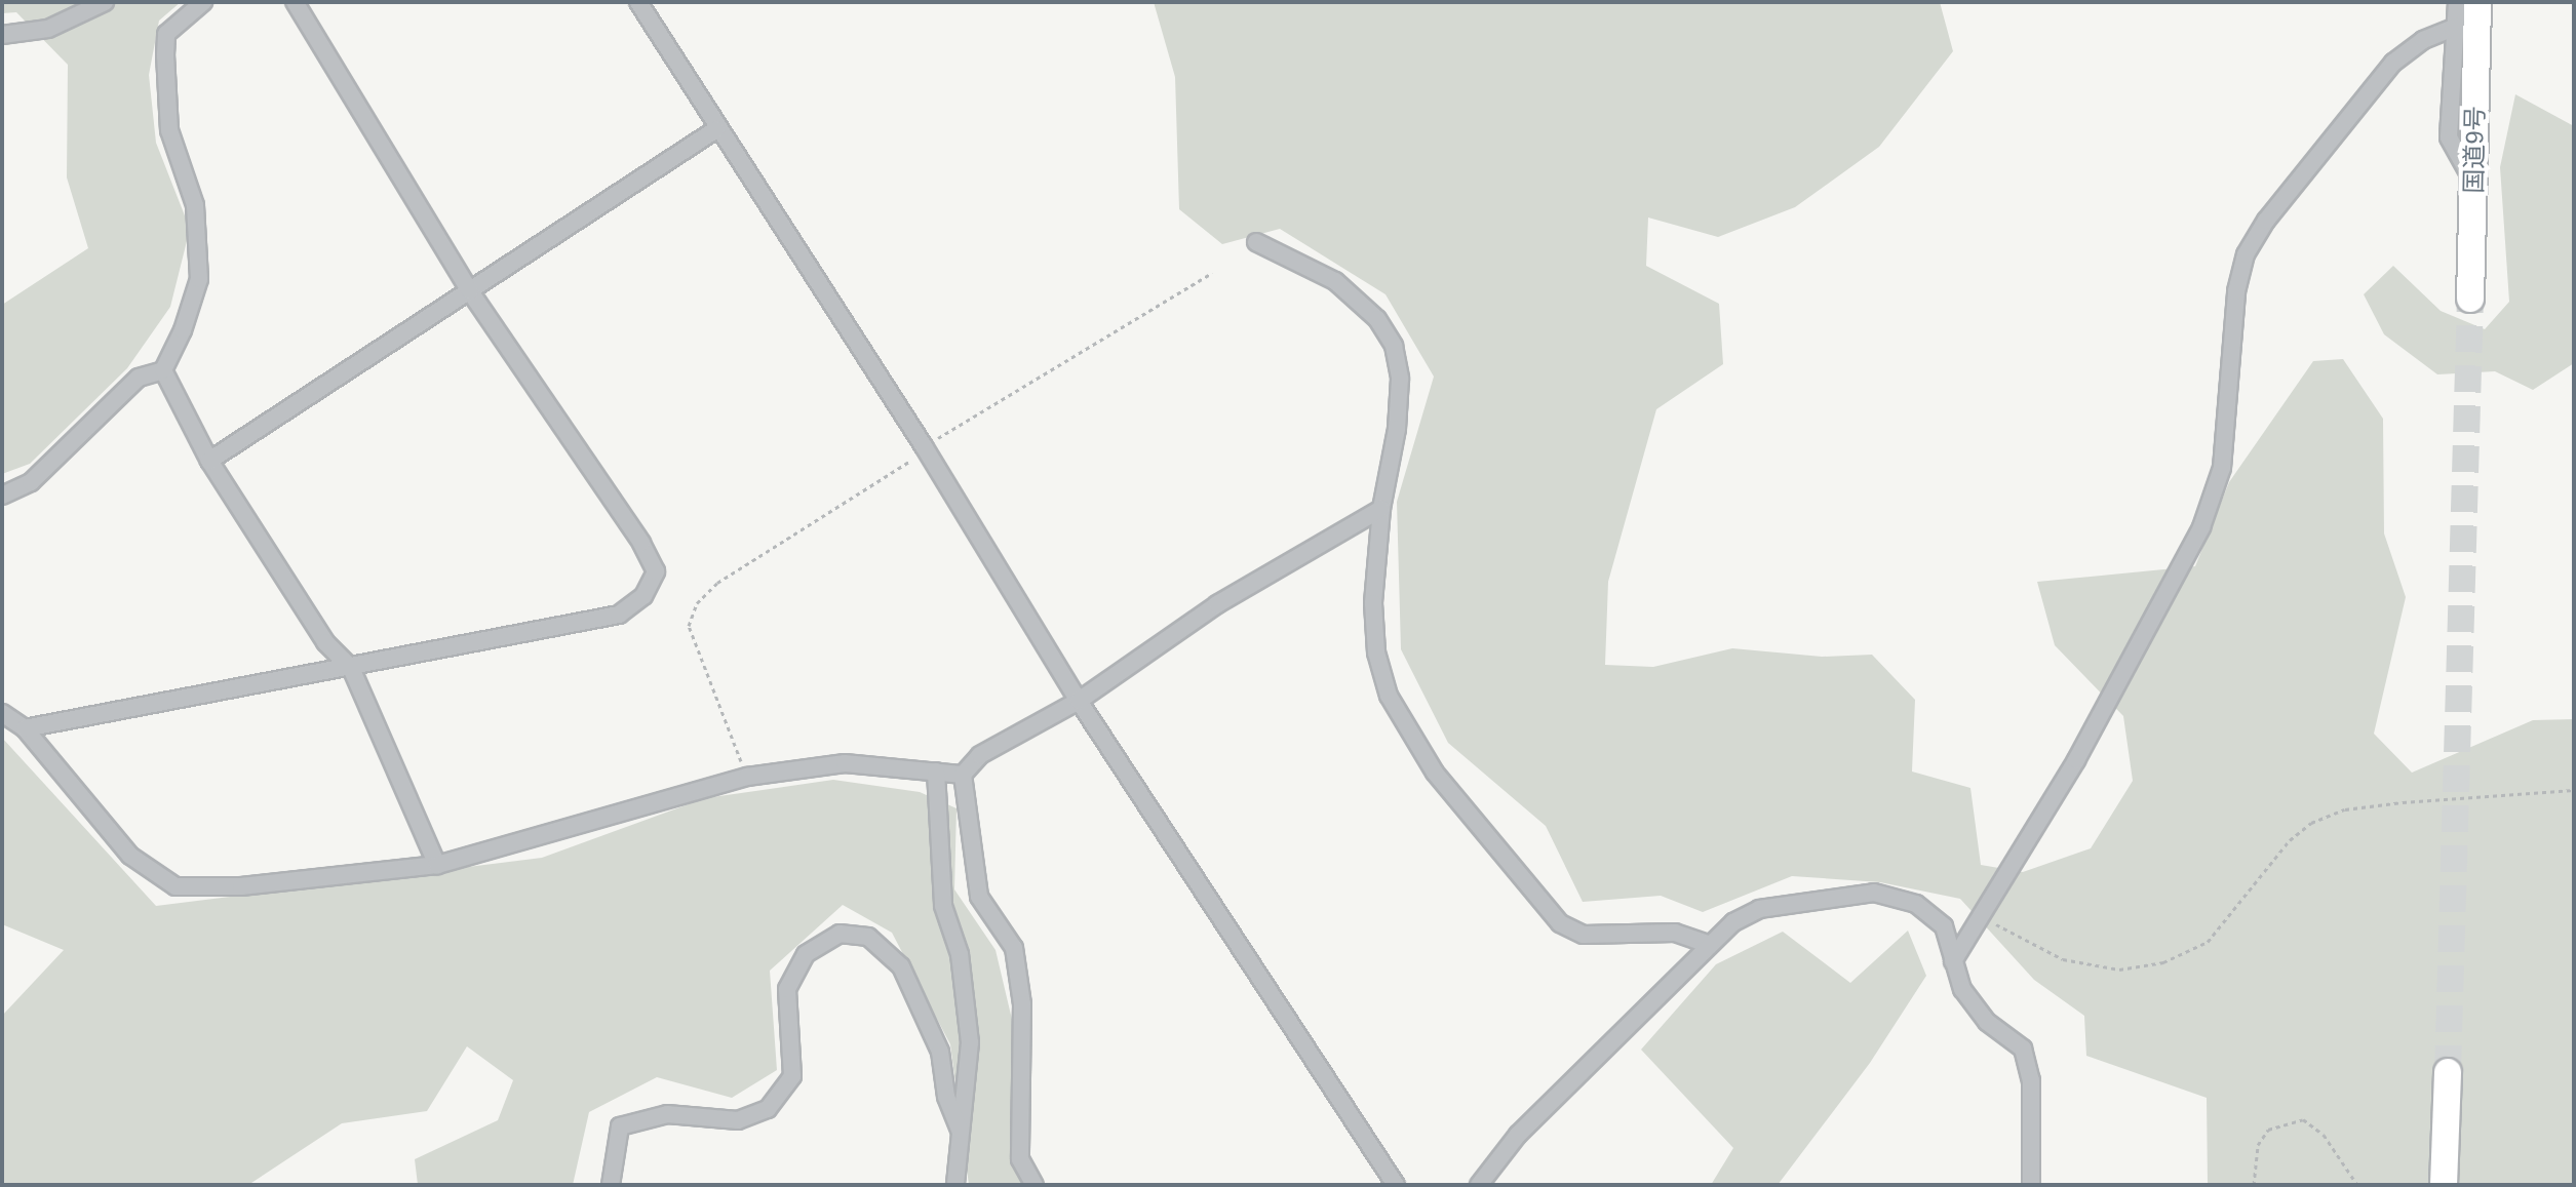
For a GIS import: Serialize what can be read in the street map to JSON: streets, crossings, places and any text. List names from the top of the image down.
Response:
{
  "streets": {
    "highway": ["国道9号"]
  }
}
